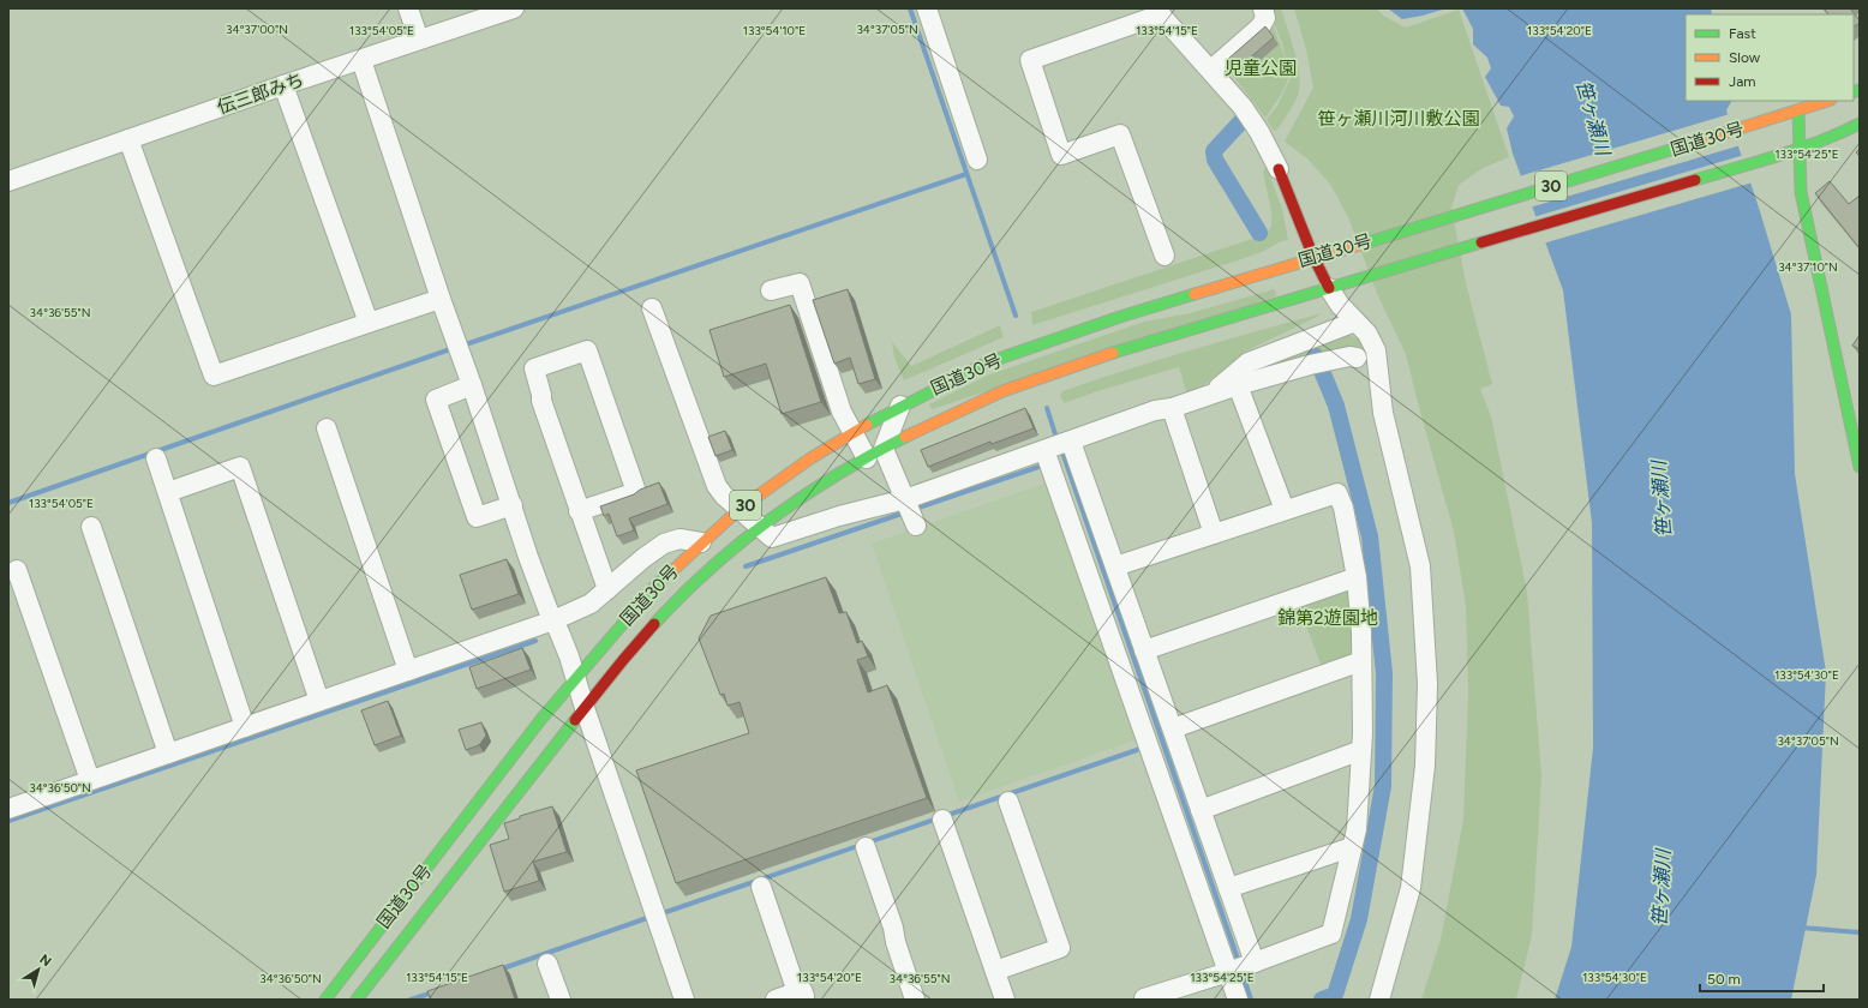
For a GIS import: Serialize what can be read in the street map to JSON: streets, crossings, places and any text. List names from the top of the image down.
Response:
{
  "streets": {
    "main road": ["国道30号", "30"],
    "street": ["伝三郎みち"]
  },
  "water": ["笹ヶ瀬川"],
  "parks": ["児童公園", "笹ヶ瀬川河川敷公園", "錦第2遊園地"],
  "legend": ["Fast", "Slow", "Jam"],
  "scale_bar": "50 m",
  "north": "top right",
  "coordinates": [
    "34°37'00\"N",
    "34°37'05\"N",
    "133°54'05\"E",
    "133°54'10\"E",
    "133°54'15\"E",
    "133°54'20\"E",
    "133°54'25\"E",
    "34°37'10\"N",
    "34°36'55\"N",
    "133°54'30\"E",
    "34°36'50\"N"
  ]
}
